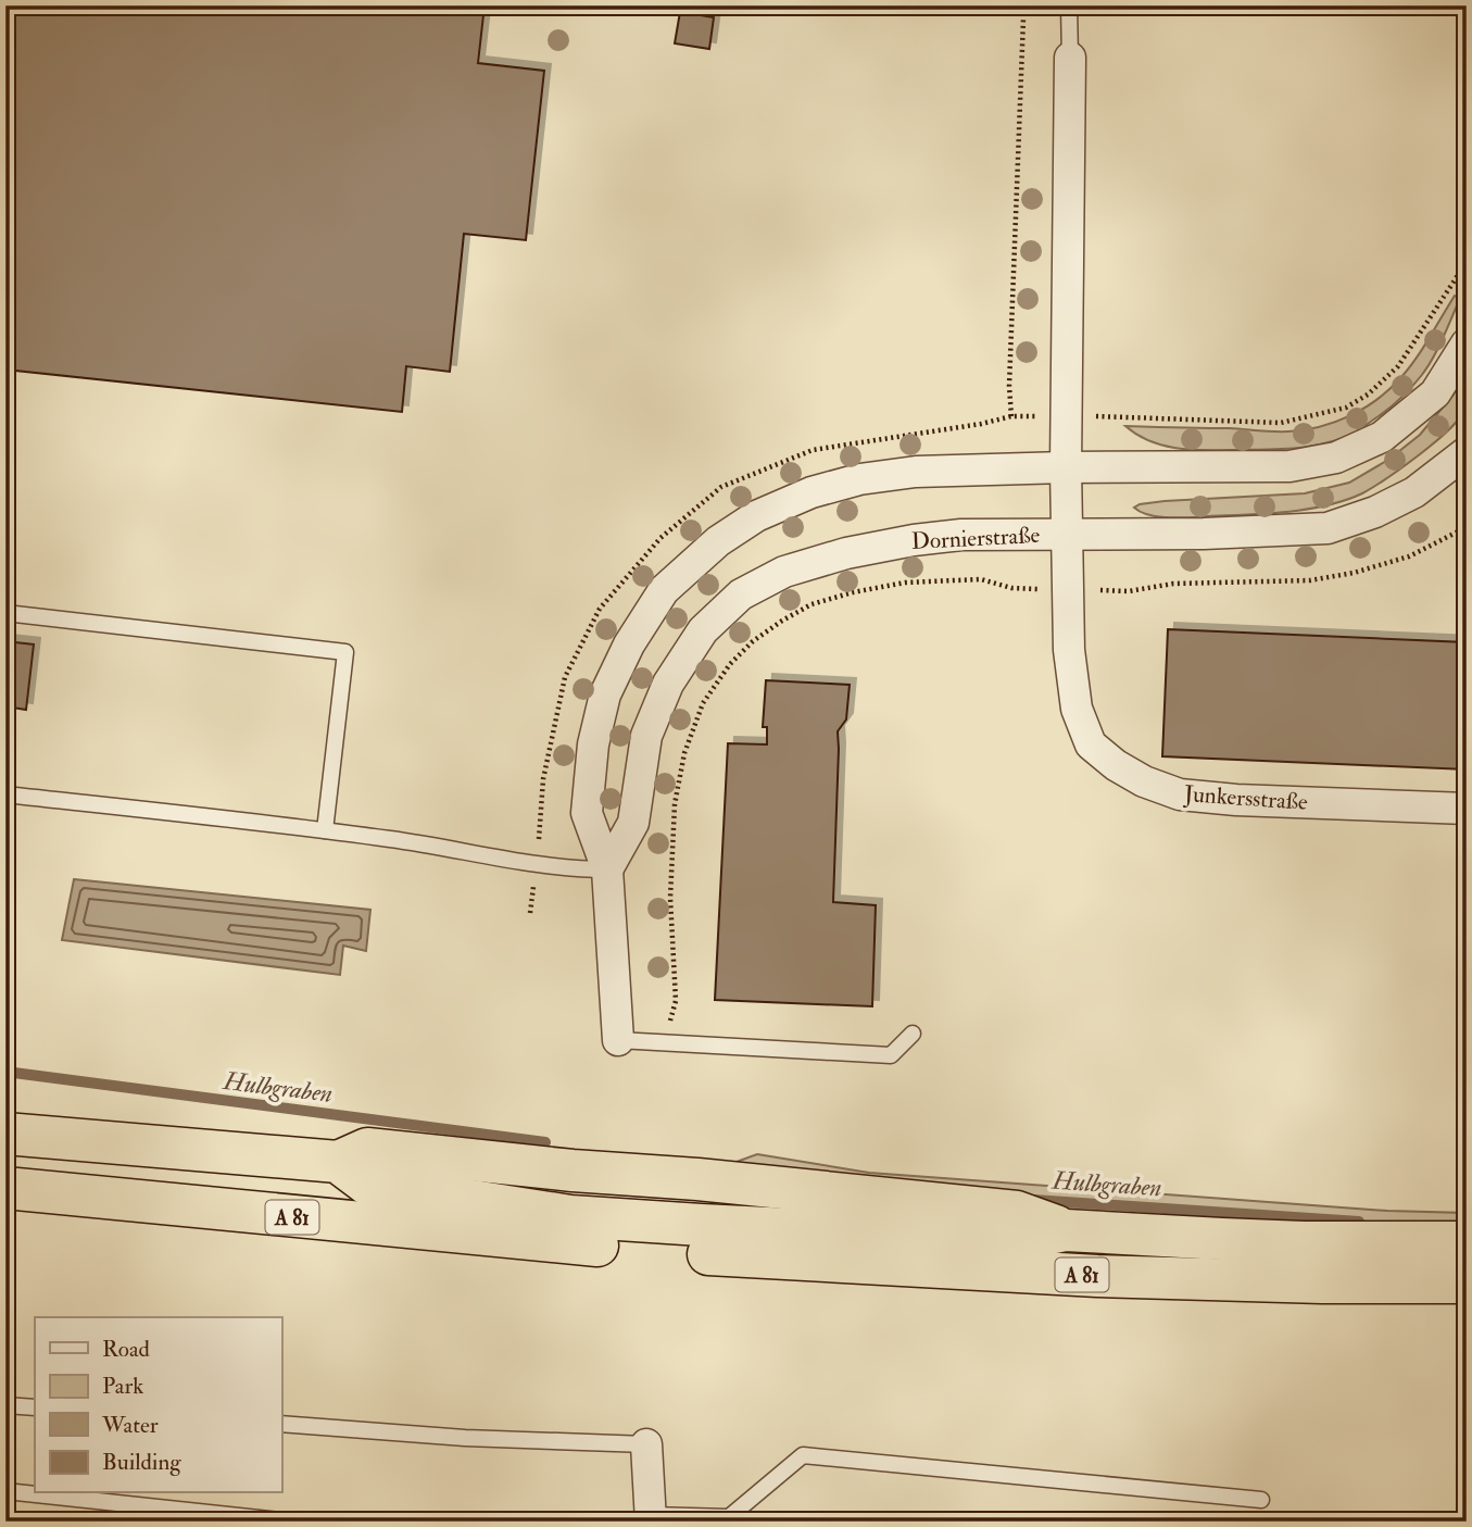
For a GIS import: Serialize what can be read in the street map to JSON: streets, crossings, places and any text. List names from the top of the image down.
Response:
{
  "streets": {
    "highway": ["A 81"],
    "street": ["Dornierstraße", "Junkersstraße"]
  },
  "crossings": [
    ["Dornierstraße", "Junkersstraße"]
  ],
  "water": ["Hulbgraben"],
  "legend": [
    "Road",
    "Park",
    "Water",
    "Building"
  ]
}
